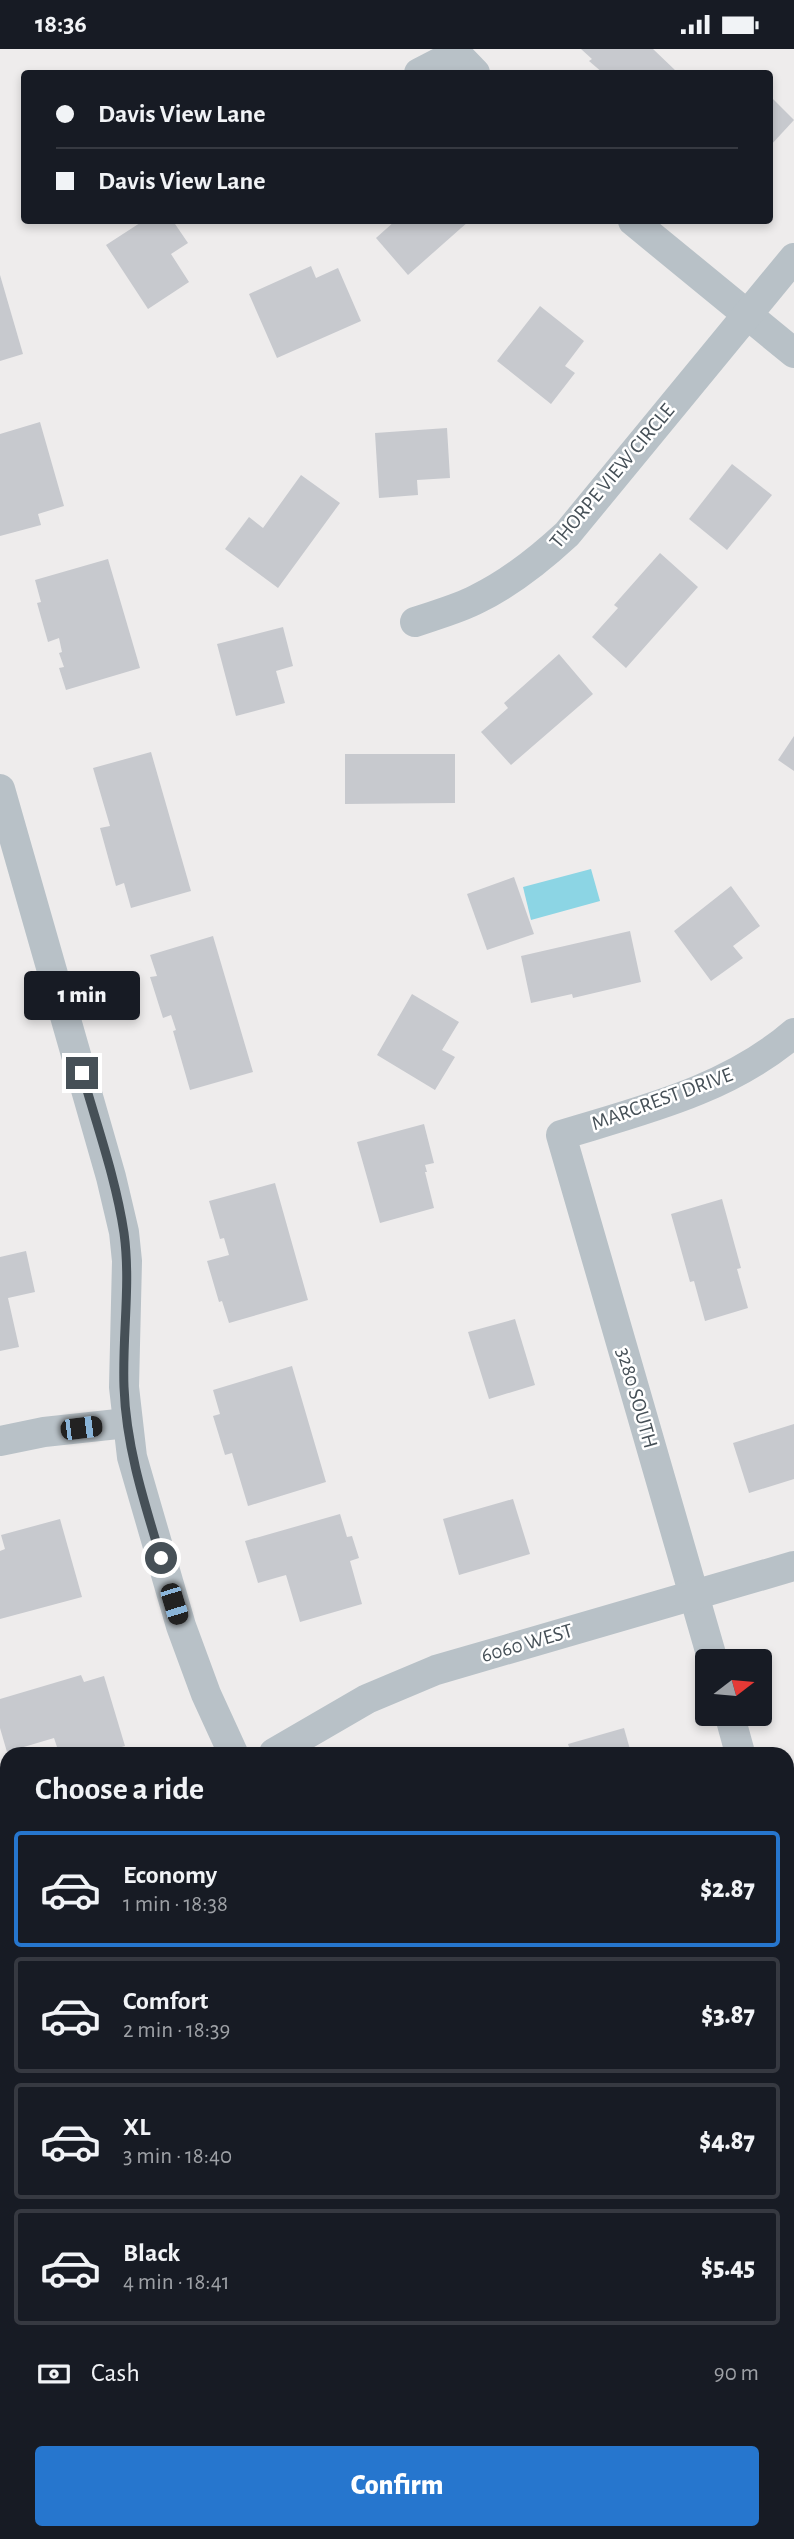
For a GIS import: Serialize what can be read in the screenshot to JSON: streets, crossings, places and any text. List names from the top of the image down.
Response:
{
  "streets": {
    "street": [
      "THORPE VIEW CIRCLE",
      "MARCREST DRIVE",
      "3280 SOUTH",
      "6060 WEST"
    ]
  },
  "crossings": [
    ["MARCREST DRIVE", "3280 SOUTH"],
    ["3280 SOUTH", "6060 WEST"]
  ],
  "north": "right",
  "page": {
    "status": "18:36",
    "banner": ["Davis View Lane", "Davis View Lane"],
    "bubble": "1 min",
    "heading": "Choose a ride",
    "list": [
      {
        "name": "Economy",
        "note": "1 min · 18:38",
        "value": "$2.87"
      },
      {
        "name": "Comfort",
        "note": "2 min · 18:39",
        "value": "$3.87"
      },
      {
        "name": "XL",
        "note": "3 min · 18:40",
        "value": "$4.87"
      },
      {
        "name": "Black",
        "note": "4 min · 18:41",
        "value": "$5.45"
      }
    ],
    "pay": ["Cash", "90 m"],
    "buttons": "Confirm"
  }
}
